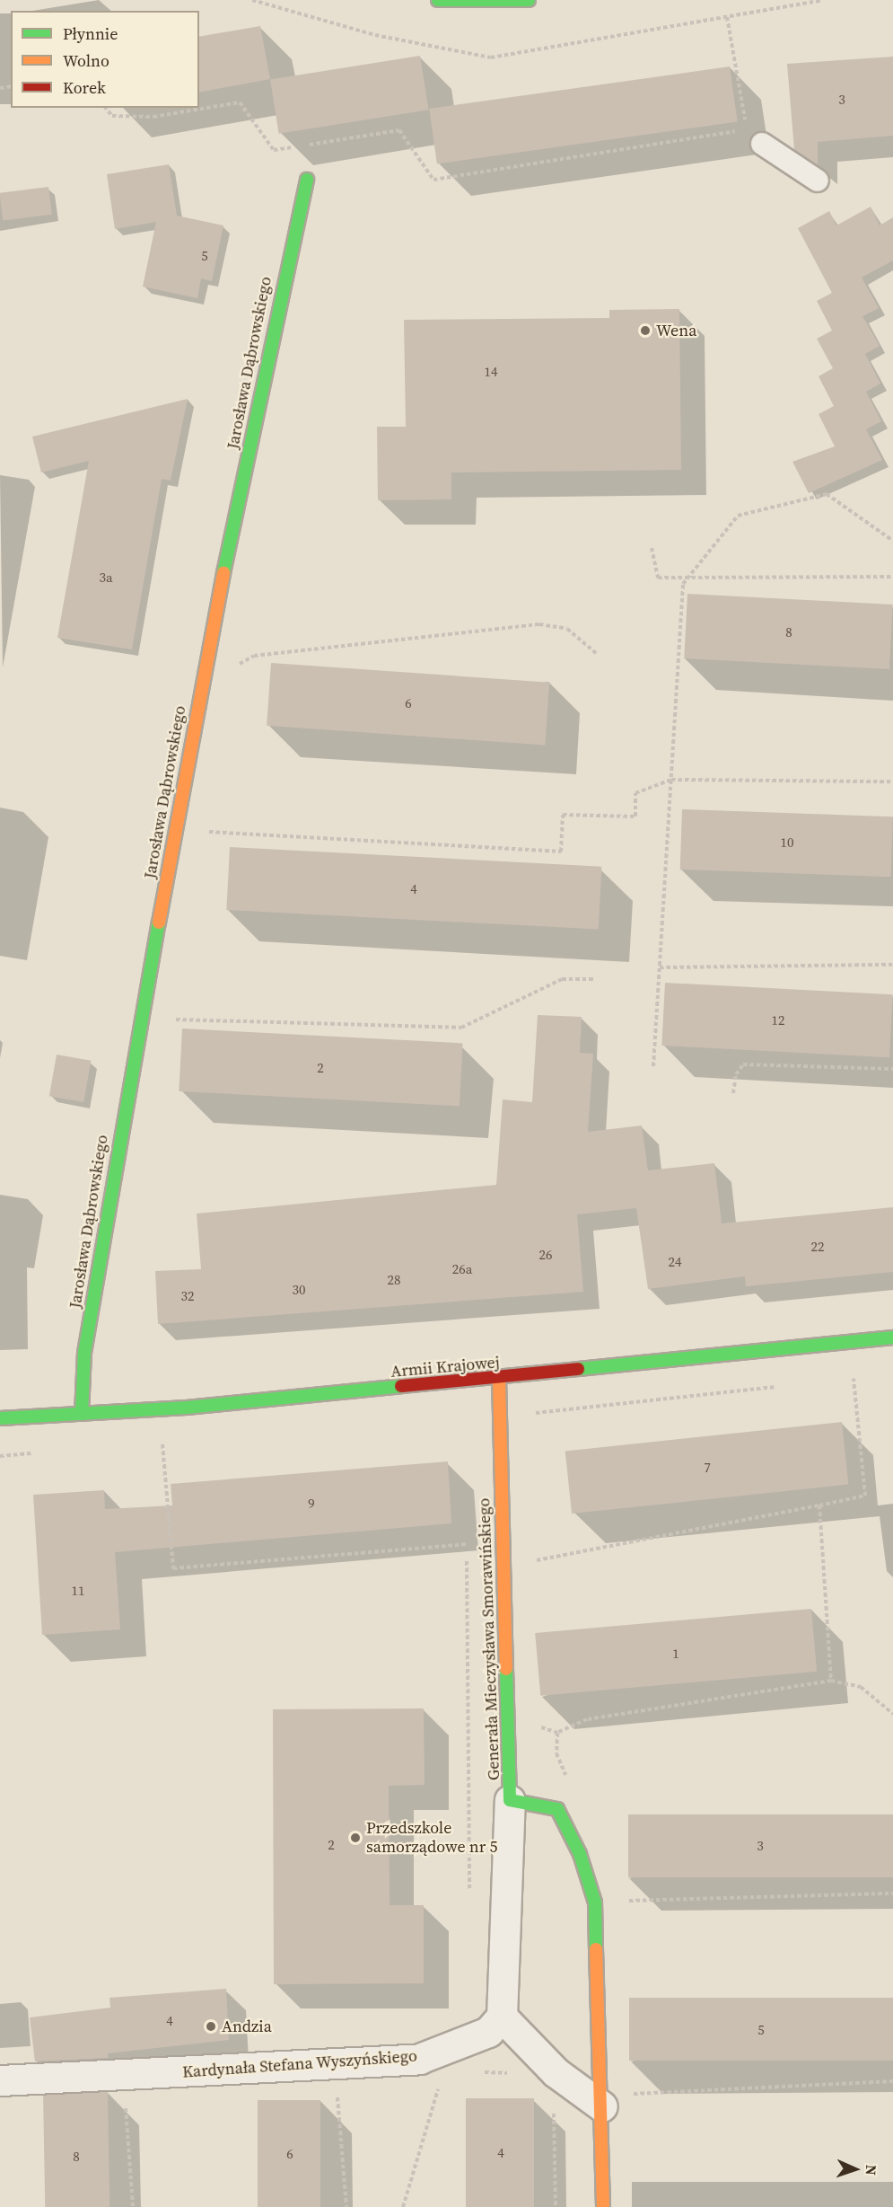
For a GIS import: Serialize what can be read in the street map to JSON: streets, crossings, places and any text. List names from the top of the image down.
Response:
{
  "streets": {
    "street": [
      "Jarosława Dąbrowskiego",
      "Armii Krajowej",
      "Generała Mieczysława Smorawińskiego",
      "Kardynała Stefana Wyszyńskiego"
    ]
  },
  "crossings": [
    ["Jarosława Dąbrowskiego", "Armii Krajowej"],
    ["Armii Krajowej", "Generała Mieczysława Smorawińskiego"]
  ],
  "places": ["Wena", "Przedszkole samorządowe nr 5", "Andzia"],
  "house_numbers": [
    "3",
    "5",
    "14",
    "3a",
    "8",
    "6",
    "10",
    "4",
    "12",
    "2",
    "22",
    "26",
    "24",
    "26a",
    "28",
    "30",
    "32",
    "7",
    "9",
    "11",
    "1",
    "2",
    "3",
    "4",
    "5",
    "4",
    "6",
    "8"
  ],
  "legend": ["Płynnie", "Wolno", "Korek"],
  "north": "right"
}
